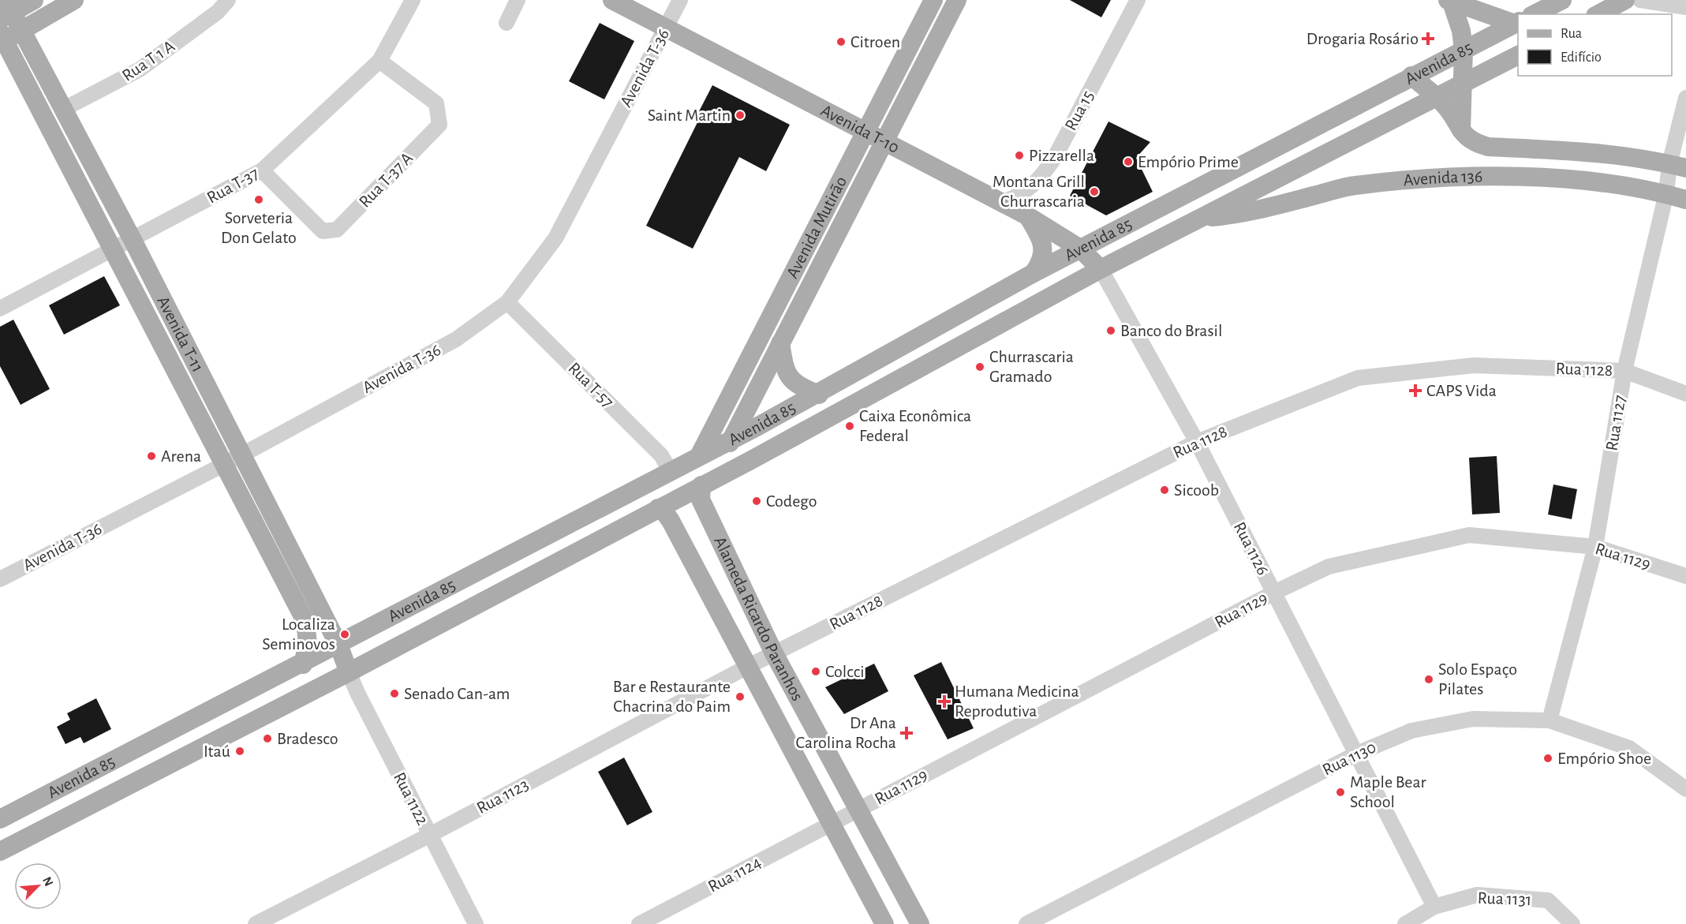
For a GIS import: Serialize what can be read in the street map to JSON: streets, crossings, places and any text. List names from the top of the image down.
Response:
{
  "streets": {
    "main road": [
      "Avenida 85",
      "Avenida T-10",
      "Avenida 136",
      "Avenida Mutirão",
      "Avenida T-11",
      "Alameda Ricardo Paranhos"
    ],
    "street": [
      "Rua T 1 A",
      "Avenida T-36",
      "Rua 15",
      "Rua T-37 A",
      "Rua T-37",
      "Rua 1128",
      "Rua T-57",
      "Rua 1127",
      "Rua 1126",
      "Rua 1129",
      "Rua 1130",
      "Rua 1123",
      "Rua 1122",
      "Rua 1124",
      "Rua 1131"
    ]
  },
  "crossings": [
    ["Rua T 1 A", "Avenida T-11"],
    ["Avenida 85", "Avenida T-10"],
    ["Avenida 85", "Avenida 136"],
    ["Avenida 85", "Avenida Mutirão"],
    ["Avenida 85", "Avenida T-11"],
    ["Avenida 85", "Rua T-57"],
    ["Avenida 85", "Rua 1126"],
    ["Avenida 85", "Alameda Ricardo Paranhos"],
    ["Avenida 85", "Rua 1122"],
    ["Avenida T-36", "Avenida T-10"],
    ["Avenida T-36", "Avenida T-11"],
    ["Avenida T-36", "Rua T-57"],
    ["Rua 15", "Avenida T-10"],
    ["Avenida T-10", "Avenida Mutirão"],
    ["Avenida T-10", "Rua 1126"],
    ["Rua T-37 A", "Rua T-37"],
    ["Avenida 136", "Rua 1127"],
    ["Rua T-37", "Avenida T-11"],
    ["Avenida T-11", "Rua 1122"],
    ["Rua 1128", "Rua 1127"],
    ["Rua 1128", "Rua 1126"],
    ["Rua 1128", "Alameda Ricardo Paranhos"],
    ["Rua 1128", "Rua 1123"],
    ["Rua 1127", "Rua 1129"],
    ["Rua 1127", "Rua 1130"],
    ["Rua 1126", "Rua 1129"],
    ["Rua 1126", "Rua 1130"],
    ["Rua 1126", "Rua 1131"],
    ["Rua 1129", "Alameda Ricardo Paranhos"],
    ["Rua 1129", "Rua 1124"],
    ["Alameda Ricardo Paranhos", "Rua 1123"],
    ["Alameda Ricardo Paranhos", "Rua 1124"],
    ["Rua 1123", "Rua 1122"]
  ],
  "places": {
    "health": [
      "Drogaria Rosário",
      "CAPS Vida",
      "Humana Medicina Reprodutiva",
      "Dr Ana Carolina Rocha"
    ],
    "other": [
      "Citroen",
      "Saint Martin",
      "Pizzarella",
      "Empório Prime",
      "Montana Grill Churrascaria",
      "Sorveteria Don Gelato",
      "Banco do Brasil",
      "Churrascaria Gramado",
      "Caixa Econômica Federal",
      "Arena",
      "Sicoob",
      "Codego",
      "Localiza Seminovos",
      "Colcci",
      "Solo Espaço Pilates",
      "Senado Can-am",
      "Bar e Restaurante Chacrina do Paim",
      "Bradesco",
      "Itaú",
      "Empório Shoe",
      "Maple Bear School"
    ]
  },
  "legend": ["Rua", "Edifício"],
  "north": "top right"
}
